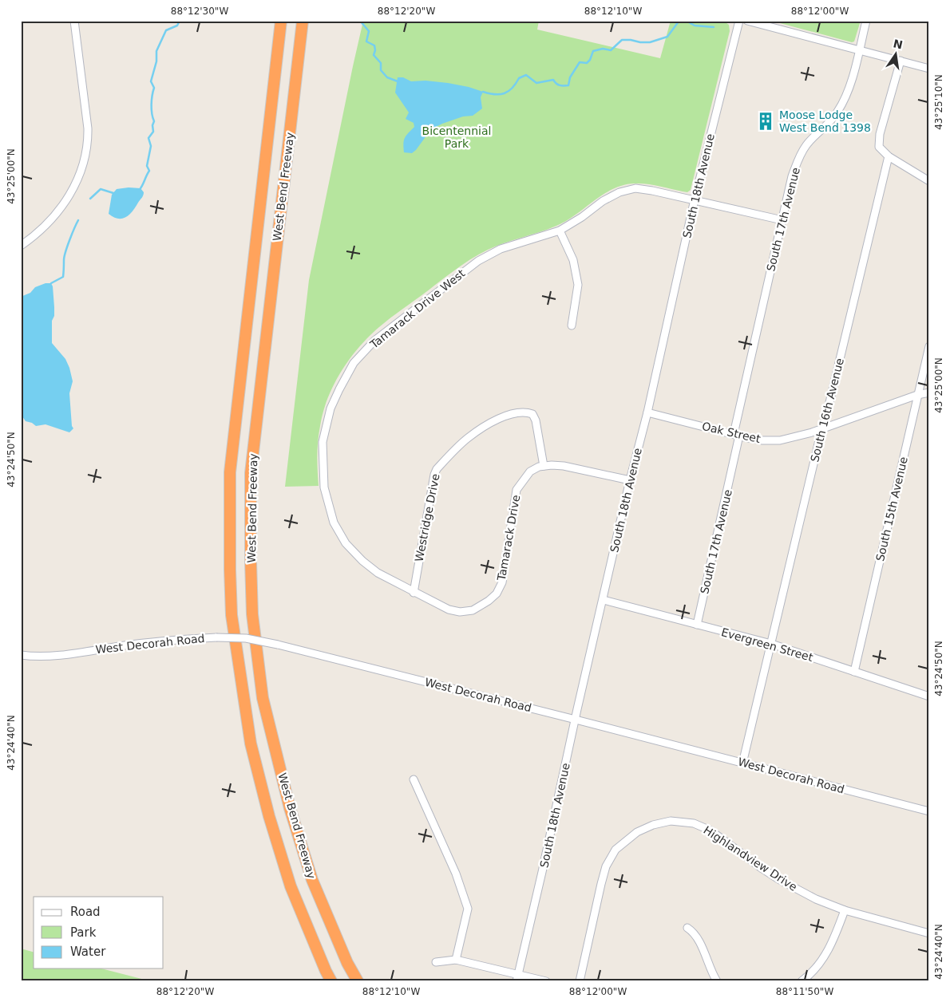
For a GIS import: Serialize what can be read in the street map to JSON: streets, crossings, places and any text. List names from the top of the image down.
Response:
{
  "streets": {
    "highway": ["West Bend Freeway"],
    "street": [
      "South 18th Avenue",
      "South 17th Avenue",
      "Tamarack Drive West",
      "South 16th Avenue",
      "Oak Street",
      "South 15th Avenue",
      "Westridge Drive",
      "Tamarack Drive",
      "West Decorah Road",
      "Evergreen Street",
      "Highlandview Drive"
    ]
  },
  "crossings": [
    ["South 18th Avenue", "Tamarack Drive West"],
    ["South 18th Avenue", "Oak Street"],
    ["South 18th Avenue", "West Decorah Road"],
    ["South 18th Avenue", "Evergreen Street"],
    ["South 17th Avenue", "Tamarack Drive West"],
    ["South 17th Avenue", "Oak Street"],
    ["South 17th Avenue", "Evergreen Street"],
    ["Tamarack Drive West", "Westridge Drive"],
    ["Tamarack Drive West", "Tamarack Drive"],
    ["South 16th Avenue", "Oak Street"],
    ["South 16th Avenue", "West Decorah Road"],
    ["South 16th Avenue", "Evergreen Street"],
    ["Oak Street", "South 15th Avenue"],
    ["South 15th Avenue", "Evergreen Street"],
    ["Westridge Drive", "Tamarack Drive"]
  ],
  "parks": ["Bicentennial Park"],
  "places": {
    "building": ["Moose Lodge West Bend 1398"]
  },
  "legend": ["Road", "Park", "Water"],
  "north": "top",
  "coordinates": [
    "88°12'30\"W",
    "88°12'20\"W",
    "88°12'10\"W",
    "88°12'00\"W",
    "43°25'10\"N",
    "43°25'00\"N",
    "43°24'50\"N",
    "43°24'40\"N",
    "88°11'50\"W"
  ]
}
